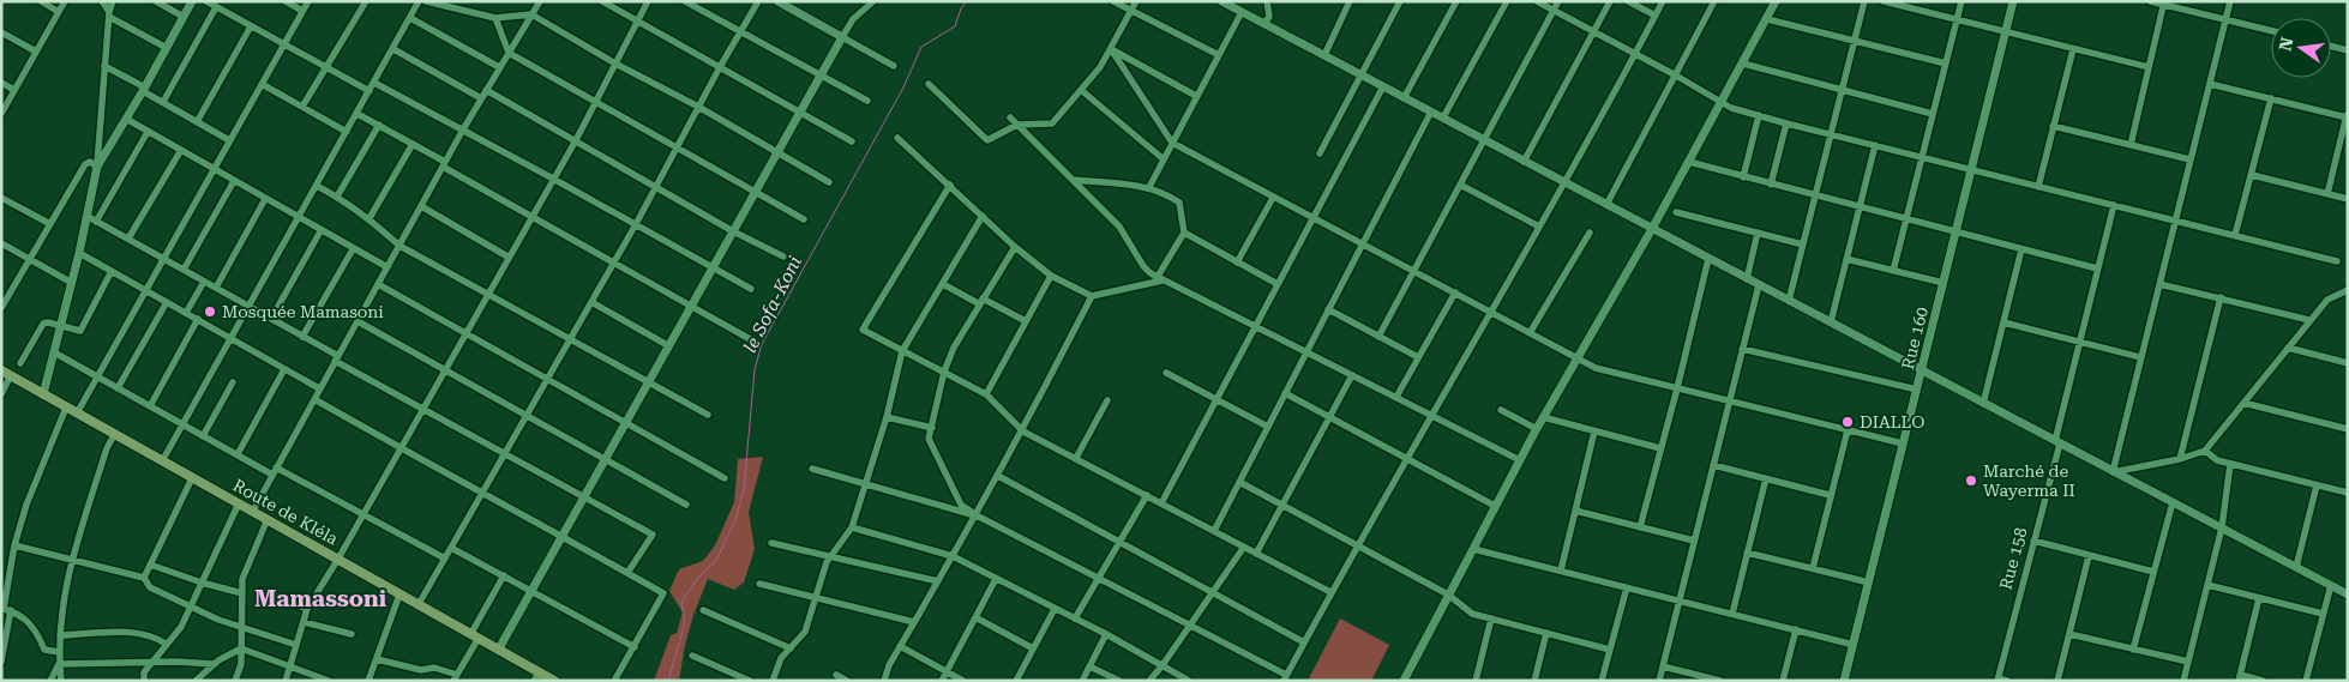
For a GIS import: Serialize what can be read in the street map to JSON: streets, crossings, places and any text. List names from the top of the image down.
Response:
{
  "streets": {
    "main road": ["Route de Kléla"],
    "street": ["Rue 160", "Rue 158"]
  },
  "districts": ["Mamassoni"],
  "water": ["le Sofa-Koni"],
  "places": ["Mosquée Mamasoni", "DIALLO", "Marché de Wayerma II"],
  "north": "left"
}
